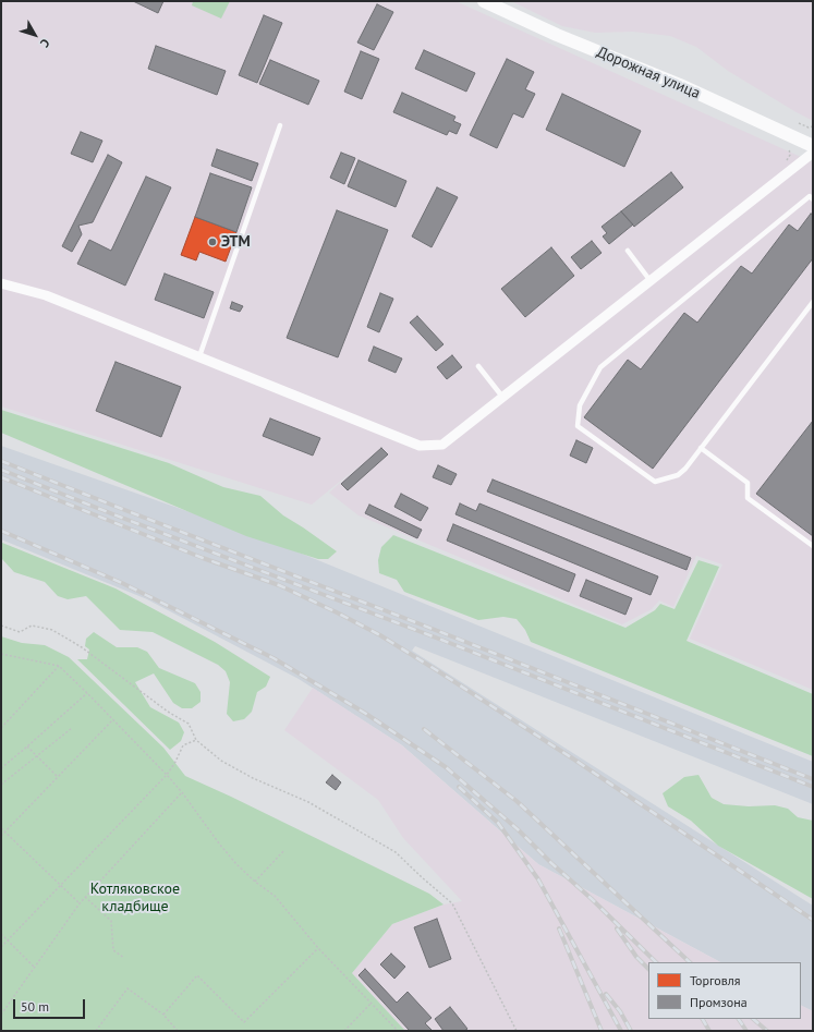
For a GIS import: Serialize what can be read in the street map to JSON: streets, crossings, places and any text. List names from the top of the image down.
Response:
{
  "streets": {
    "main road": ["Дорожная улица"]
  },
  "parks": ["Котляковское кладбище"],
  "places": ["ЭТМ"],
  "legend": ["Торговля", "Промзона"],
  "scale_bar": "50 m",
  "north": "bottom right"
}
